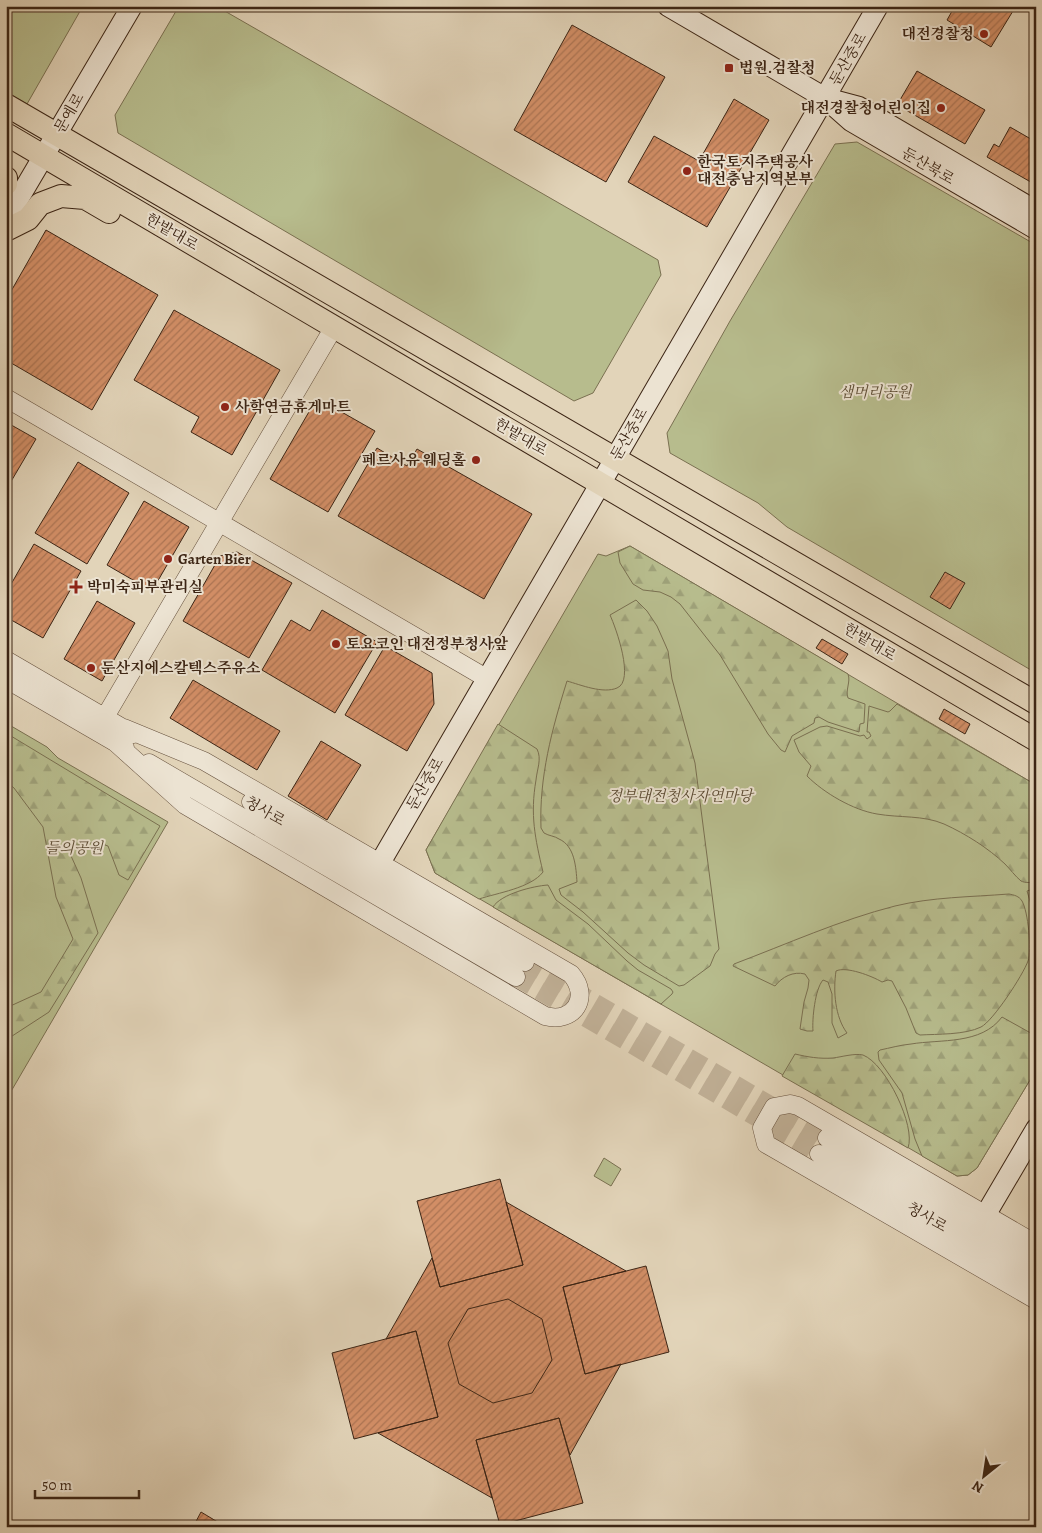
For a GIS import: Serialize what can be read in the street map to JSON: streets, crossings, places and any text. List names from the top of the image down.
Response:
{
  "streets": {
    "main road": [
      "둔산중로",
      "문예로",
      "둔산북로",
      "한밭대로"
    ],
    "street": ["청사로"]
  },
  "crossings": [
    ["둔산중로", "둔산북로"],
    ["둔산중로", "한밭대로"],
    ["문예로", "한밭대로"]
  ],
  "parks": ["샘머리공원", "정부대전청사자연마당", "들의공원"],
  "places": {
    "other": [
      "대전경찰청",
      "대전경찰청어린이집",
      "한국토지주택공사 대전충남지역본부",
      "사학연금휴게마트",
      "페르사유 웨딩홀",
      "Garten Bier",
      "토요코인 대전정부청사앞",
      "둔산지에스칼텍스주유소"
    ],
    "transit": ["법원.검찰청"],
    "health": ["박미숙피부관리실"]
  },
  "scale_bar": "50 m",
  "north": "bottom left"
}
